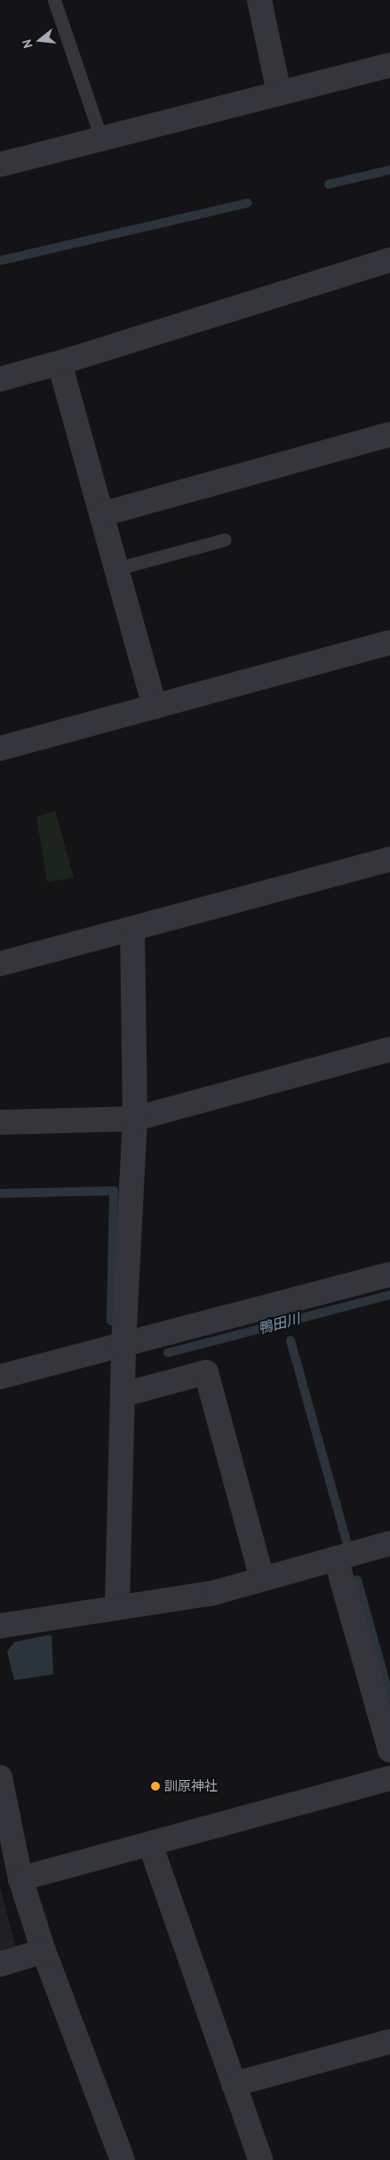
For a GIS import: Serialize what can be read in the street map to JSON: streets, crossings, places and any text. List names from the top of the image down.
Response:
{
  "water": ["鴨田川"],
  "places": ["訓原神社"],
  "north": "left"
}
